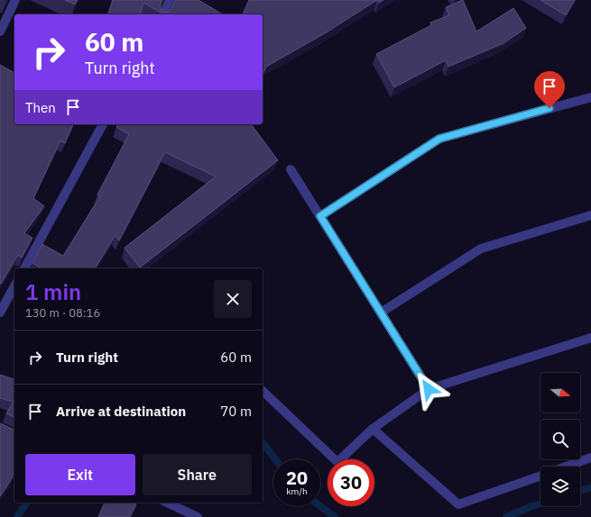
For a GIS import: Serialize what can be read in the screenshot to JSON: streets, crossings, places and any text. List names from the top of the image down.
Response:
{
  "north": "right",
  "page": {
    "turn": ["60 m", "Turn right"],
    "then": "Then",
    "heading": ["1 min", "130 m · 08:16"],
    "list": [
      {
        "name": "Turn right",
        "value": "60 m"
      },
      {
        "name": "Arrive at destination",
        "value": "70 m"
      }
    ],
    "buttons": ["Exit", "Share"],
    "speed": "20 km/h",
    "limit": "30"
  }
}
